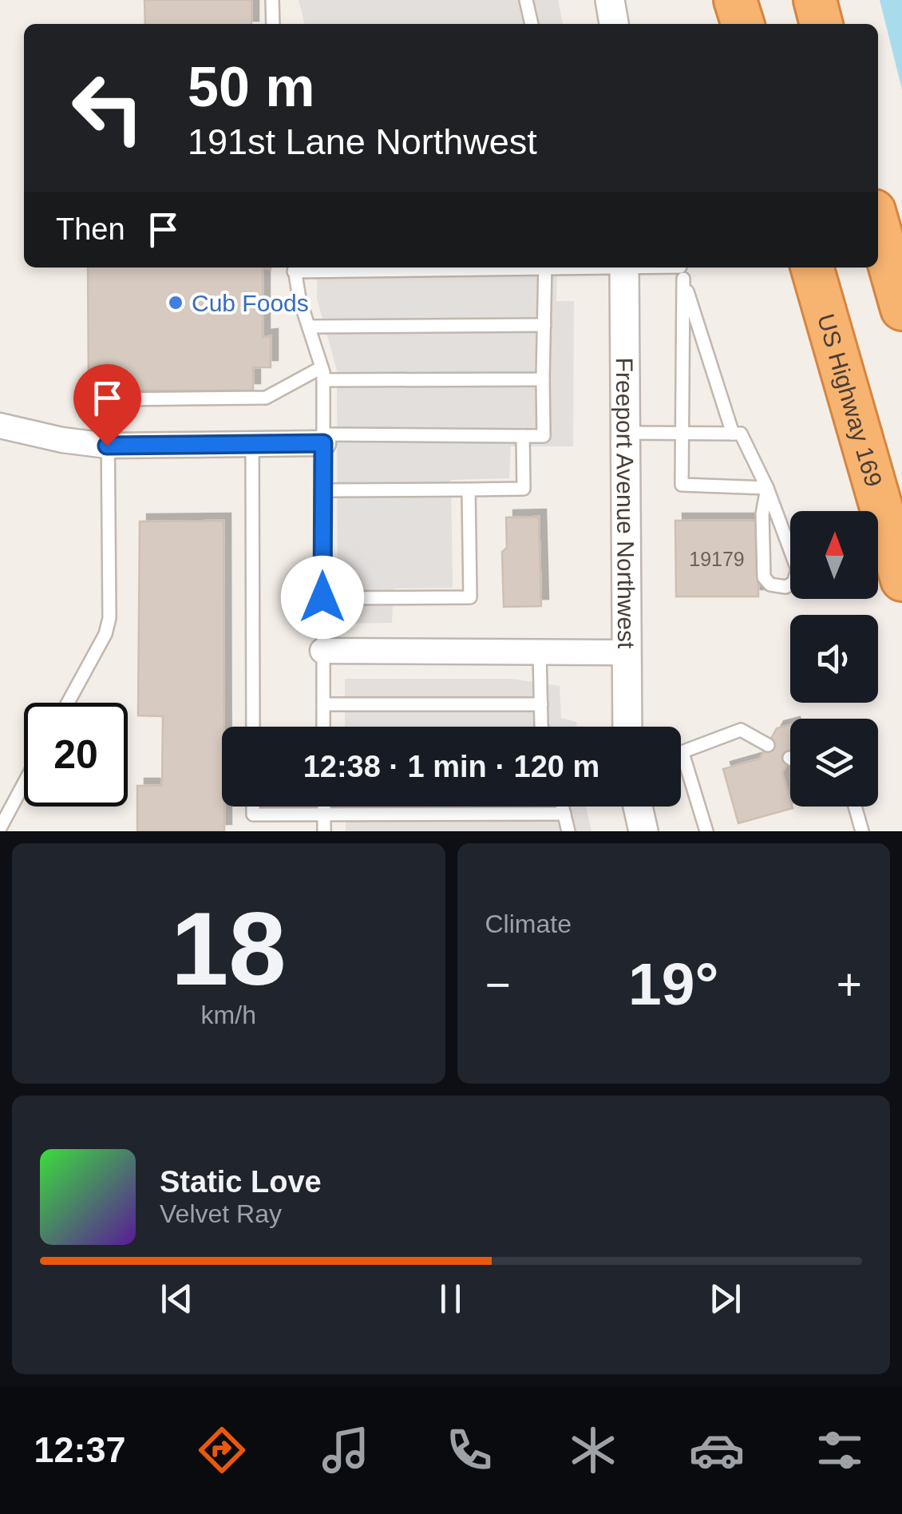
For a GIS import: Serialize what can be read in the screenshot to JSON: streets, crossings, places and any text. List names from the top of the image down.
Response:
{
  "streets": {
    "highway": ["US Highway 169"],
    "street": ["Freeport Avenue Northwest"]
  },
  "places": ["Cub Foods"],
  "house_numbers": ["19179"],
  "north": "top",
  "page": {
    "turn": ["50 m", "191st Lane Northwest"],
    "then": "Then",
    "limit": "20",
    "trip": "12:38 · 1 min · 120 m",
    "tile": [
      ["18", "km/h"],
      "Climate"
    ],
    "heat": ["−", "19°", "+"],
    "song": ["Static Love", "Velvet Ray"],
    "tabs": "12:37"
  }
}
